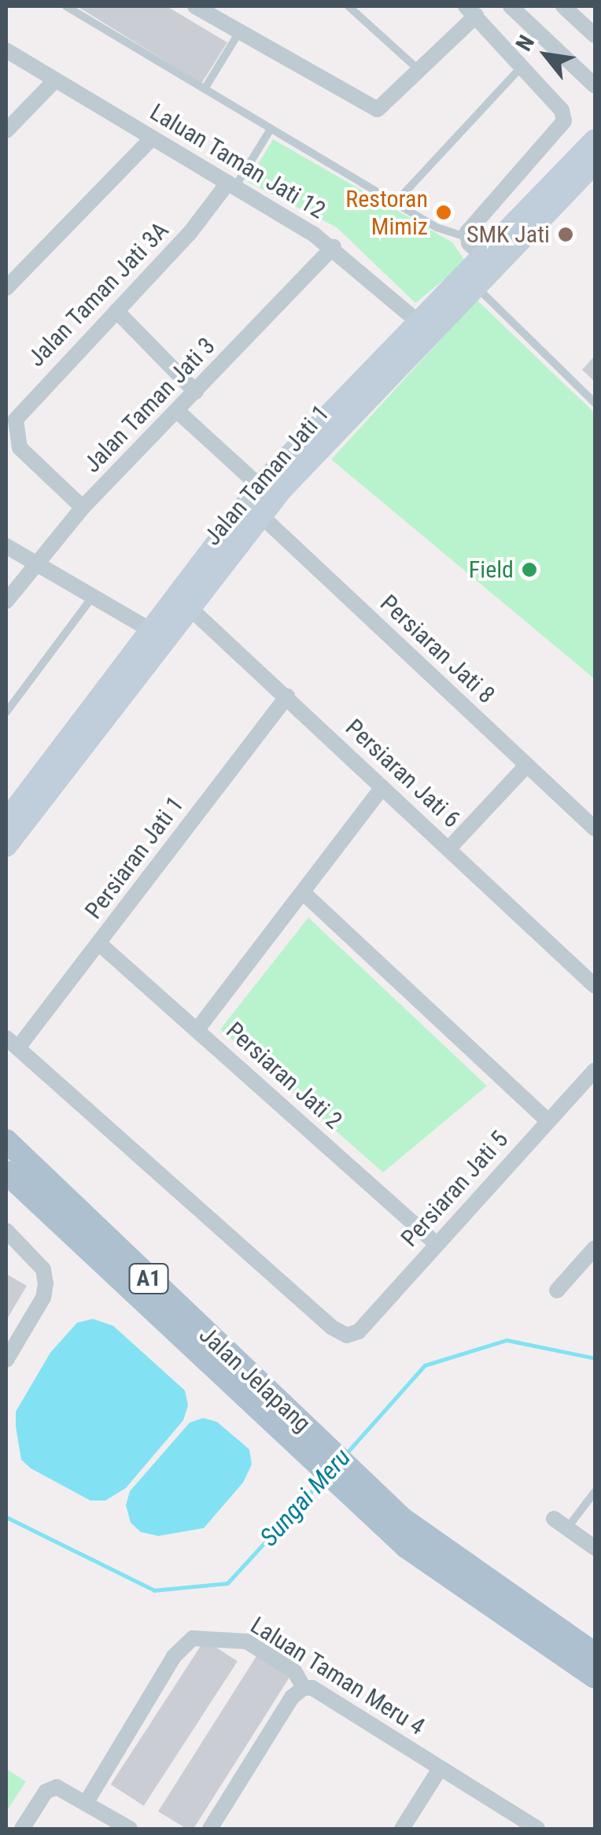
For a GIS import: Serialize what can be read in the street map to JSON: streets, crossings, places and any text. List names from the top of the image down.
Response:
{
  "streets": {
    "main road": ["A1", "Jalan Jelapang"],
    "street": [
      "Laluan Taman Jati 12",
      "Jalan Taman Jati 3A",
      "Jalan Taman Jati 3",
      "Jalan Taman Jati 1",
      "Persiaran Jati 8",
      "Persiaran Jati 6",
      "Persiaran Jati 1",
      "Persiaran Jati 2",
      "Persiaran Jati 5",
      "Laluan Taman Meru 4"
    ]
  },
  "crossings": [
    ["Laluan Taman Jati 12", "Jalan Taman Jati 3A"],
    ["Laluan Taman Jati 12", "Jalan Taman Jati 3"],
    ["Laluan Taman Jati 12", "Jalan Taman Jati 1"],
    ["Jalan Taman Jati 3A", "Jalan Taman Jati 3"],
    ["Jalan Taman Jati 3", "Persiaran Jati 8"],
    ["Jalan Taman Jati 1", "Persiaran Jati 8"],
    ["Jalan Taman Jati 1", "Persiaran Jati 6"],
    ["Persiaran Jati 6", "Persiaran Jati 1"],
    ["Persiaran Jati 1", "Persiaran Jati 2"],
    ["Persiaran Jati 1", "Persiaran Jati 5"],
    ["Persiaran Jati 2", "Persiaran Jati 5"]
  ],
  "water": ["Sungai Meru"],
  "places": ["Restoran Mimiz", "SMK Jati", "Field"],
  "north": "top left"
}
